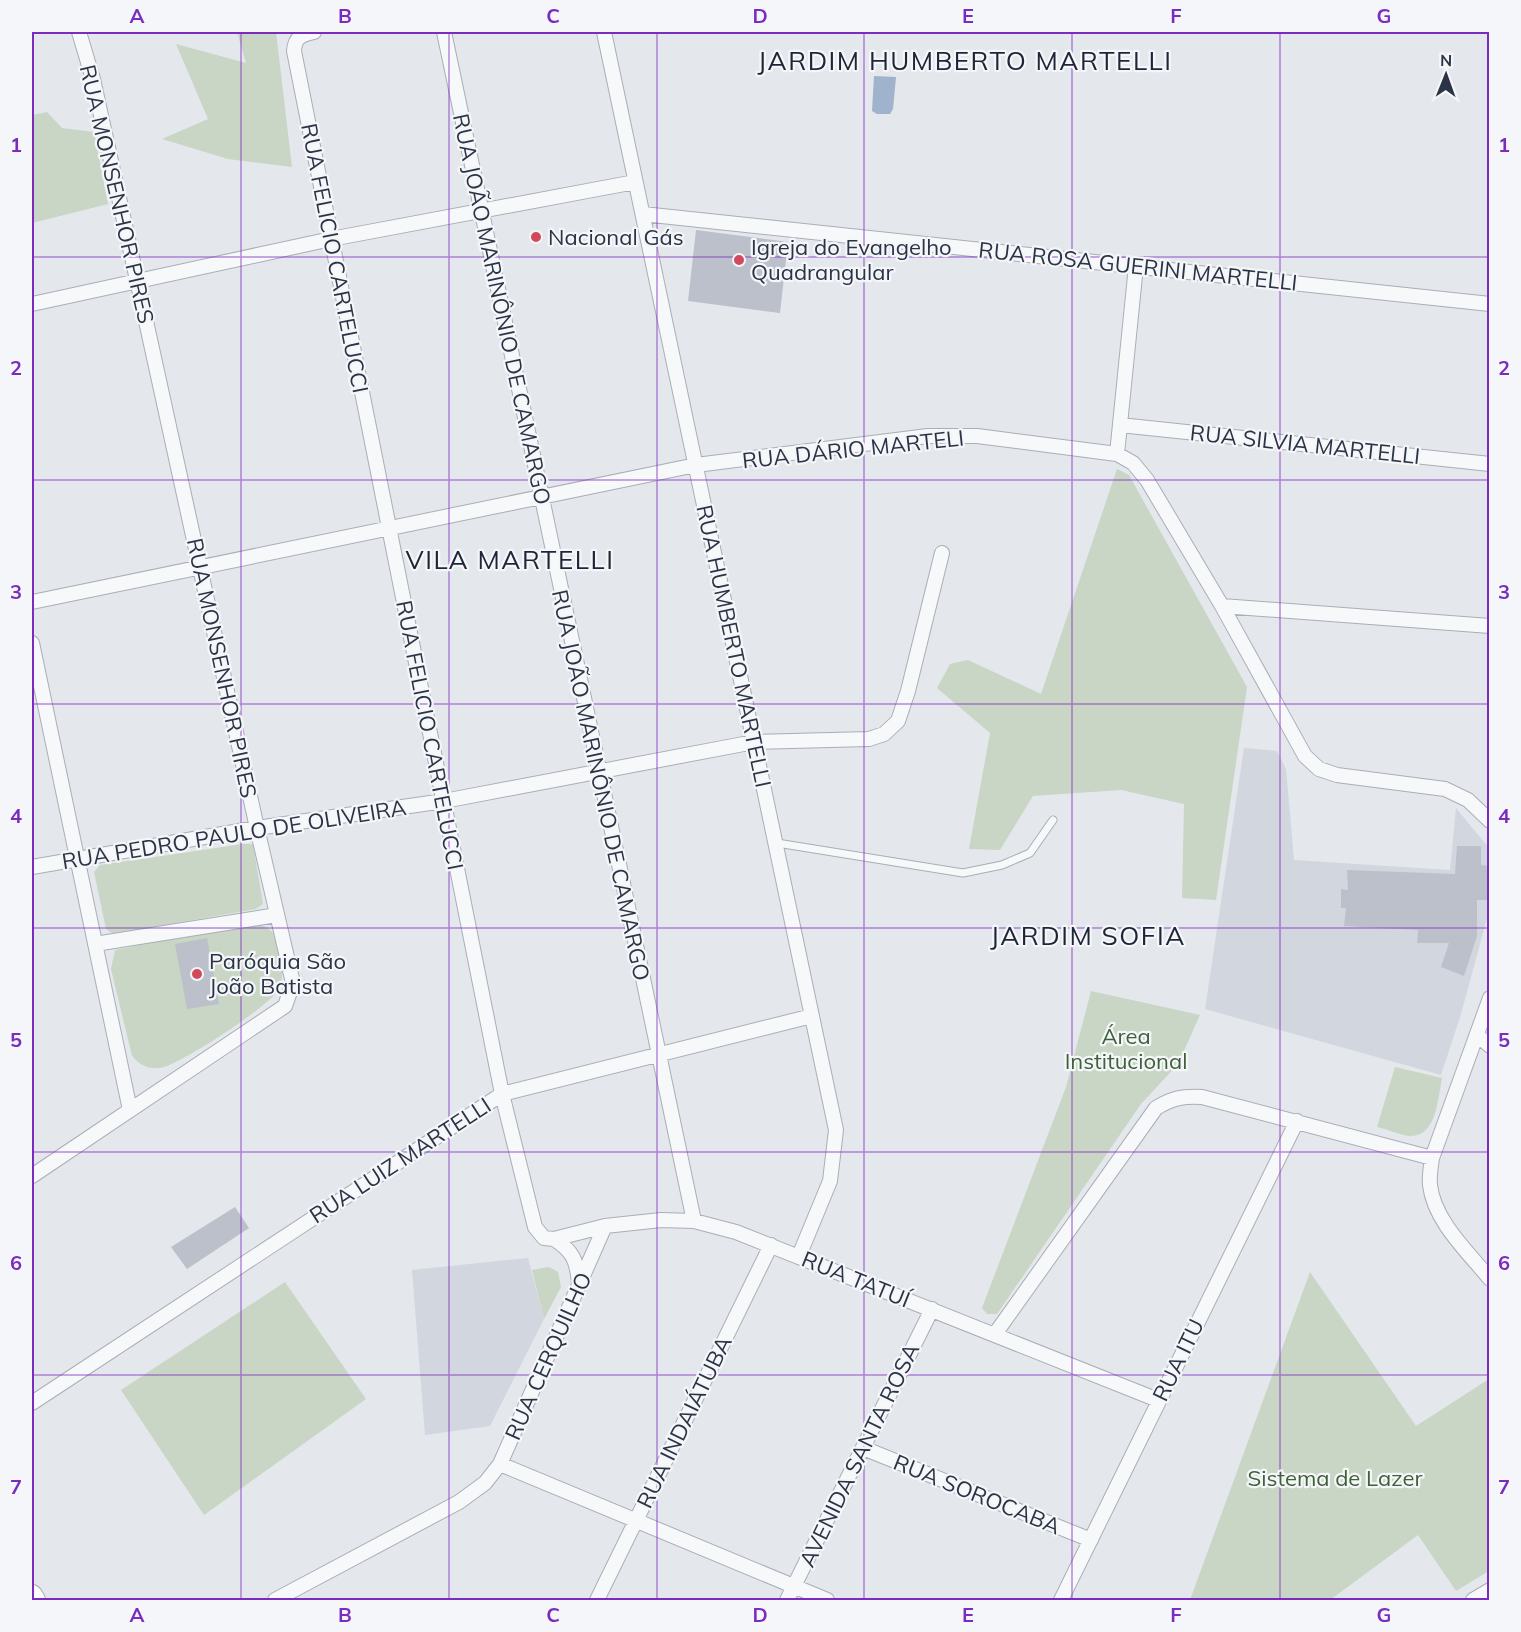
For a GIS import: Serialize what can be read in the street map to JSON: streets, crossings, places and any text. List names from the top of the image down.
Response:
{
  "streets": {
    "street": [
      "RUA MONSENHOR PIRES",
      "RUA FELICIO CARTELUCCI",
      "RUA ROSA GUERINI MARTELLI",
      "RUA JOÃO MARINÔNIO DE CAMARGO",
      "RUA SILVIA MARTELLI",
      "RUA DÁRIO MARTELI",
      "RUA HUMBERTO MARTELLI",
      "RUA PEDRO PAULO DE OLIVEIRA",
      "RUA LUIZ MARTELLI",
      "RUA TATUÍ",
      "RUA CERQUILHO",
      "RUA ITU",
      "RUA INDAIÁTUBA",
      "AVENIDA SANTA ROSA",
      "RUA SOROCABA"
    ]
  },
  "crossings": [
    ["RUA MONSENHOR PIRES", "RUA DÁRIO MARTELI"],
    ["RUA MONSENHOR PIRES", "RUA PEDRO PAULO DE OLIVEIRA"],
    ["RUA FELICIO CARTELUCCI", "RUA DÁRIO MARTELI"],
    ["RUA FELICIO CARTELUCCI", "RUA PEDRO PAULO DE OLIVEIRA"],
    ["RUA FELICIO CARTELUCCI", "RUA LUIZ MARTELLI"],
    ["RUA FELICIO CARTELUCCI", "RUA TATUÍ"],
    ["RUA ROSA GUERINI MARTELLI", "RUA HUMBERTO MARTELLI"],
    ["RUA JOÃO MARINÔNIO DE CAMARGO", "RUA DÁRIO MARTELI"],
    ["RUA JOÃO MARINÔNIO DE CAMARGO", "RUA PEDRO PAULO DE OLIVEIRA"],
    ["RUA JOÃO MARINÔNIO DE CAMARGO", "RUA LUIZ MARTELLI"],
    ["RUA JOÃO MARINÔNIO DE CAMARGO", "RUA TATUÍ"],
    ["RUA DÁRIO MARTELI", "RUA HUMBERTO MARTELLI"],
    ["RUA HUMBERTO MARTELLI", "RUA PEDRO PAULO DE OLIVEIRA"],
    ["RUA HUMBERTO MARTELLI", "RUA LUIZ MARTELLI"],
    ["RUA HUMBERTO MARTELLI", "RUA TATUÍ"],
    ["RUA TATUÍ", "RUA CERQUILHO"],
    ["RUA TATUÍ", "RUA ITU"],
    ["RUA TATUÍ", "RUA INDAIÁTUBA"],
    ["RUA TATUÍ", "AVENIDA SANTA ROSA"],
    ["RUA ITU", "RUA SOROCABA"],
    ["AVENIDA SANTA ROSA", "RUA SOROCABA"]
  ],
  "districts": ["JARDIM HUMBERTO MARTELLI", "VILA MARTELLI", "JARDIM SOFIA"],
  "parks": ["Área Institucional", "Sistema de Lazer"],
  "places": ["Nacional Gás", "Igreja do Evangelho Quadrangular", "Paróquia São João Batista"],
  "north": "top",
  "grid": {
    "columns": [
      "A",
      "B",
      "C",
      "D",
      "E",
      "F",
      "G"
    ],
    "rows": [
      "1",
      "2",
      "3",
      "4",
      "5",
      "6",
      "7"
    ]
  }
}
